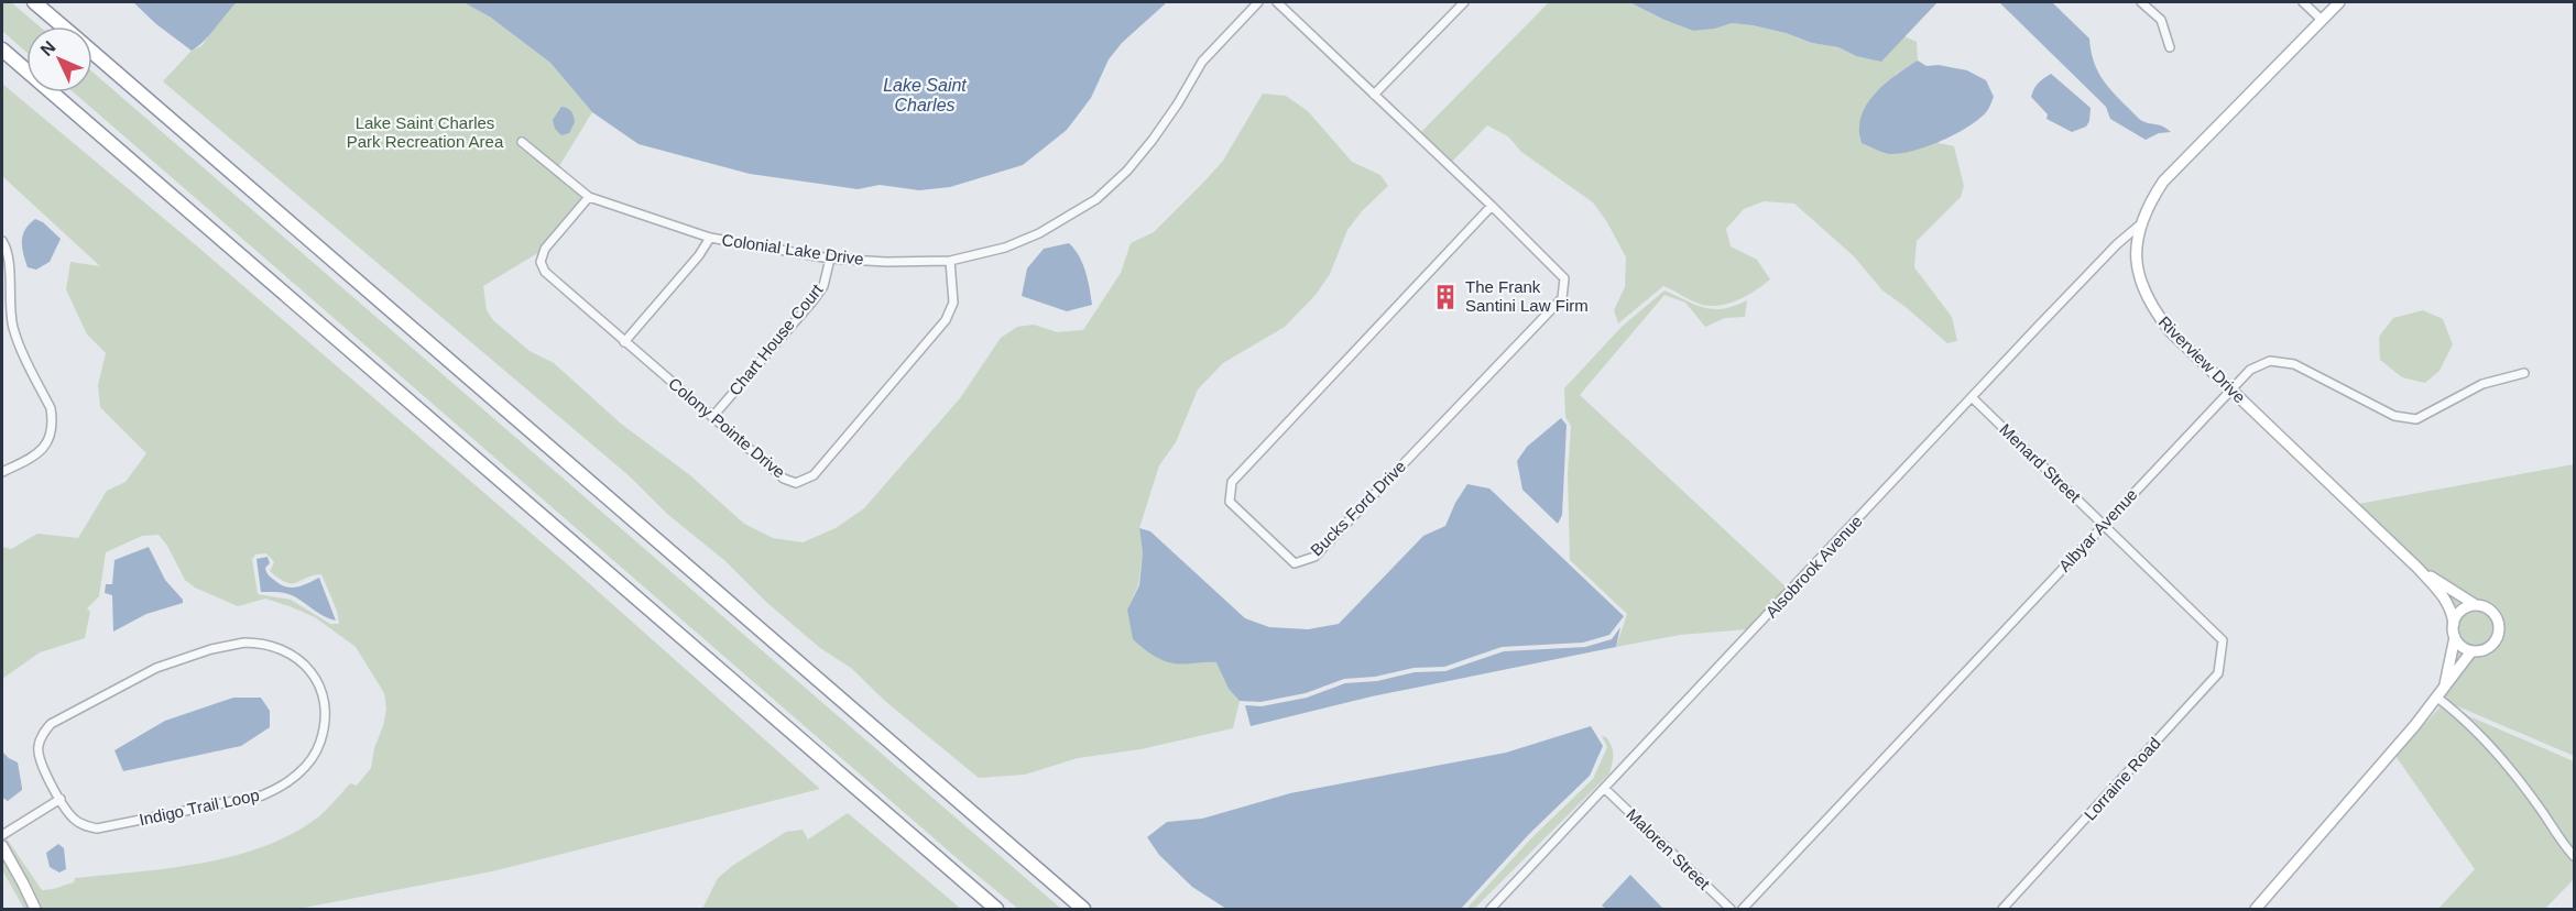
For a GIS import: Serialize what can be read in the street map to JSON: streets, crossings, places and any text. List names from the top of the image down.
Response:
{
  "streets": {
    "street": [
      "Colonial Lake Drive",
      "Chart House Court",
      "Riverview Drive",
      "Colony Pointe Drive",
      "Menard Street",
      "Bucks Ford Drive",
      "Albyar Avenue",
      "Alsobrook Avenue",
      "Lorraine Road",
      "Indigo Trail Loop",
      "Maloren Street"
    ]
  },
  "crossings": [
    ["Colonial Lake Drive", "Chart House Court"],
    ["Colonial Lake Drive", "Colony Pointe Drive"],
    ["Chart House Court", "Colony Pointe Drive"],
    ["Riverview Drive", "Albyar Avenue"],
    ["Riverview Drive", "Alsobrook Avenue"],
    ["Menard Street", "Albyar Avenue"],
    ["Menard Street", "Alsobrook Avenue"],
    ["Menard Street", "Lorraine Road"],
    ["Alsobrook Avenue", "Maloren Street"]
  ],
  "water": ["Lake Saint Charles"],
  "parks": ["Lake Saint Charles Park Recreation Area"],
  "places": {
    "building": ["The Frank Santini Law Firm"]
  },
  "north": "top left"
}
